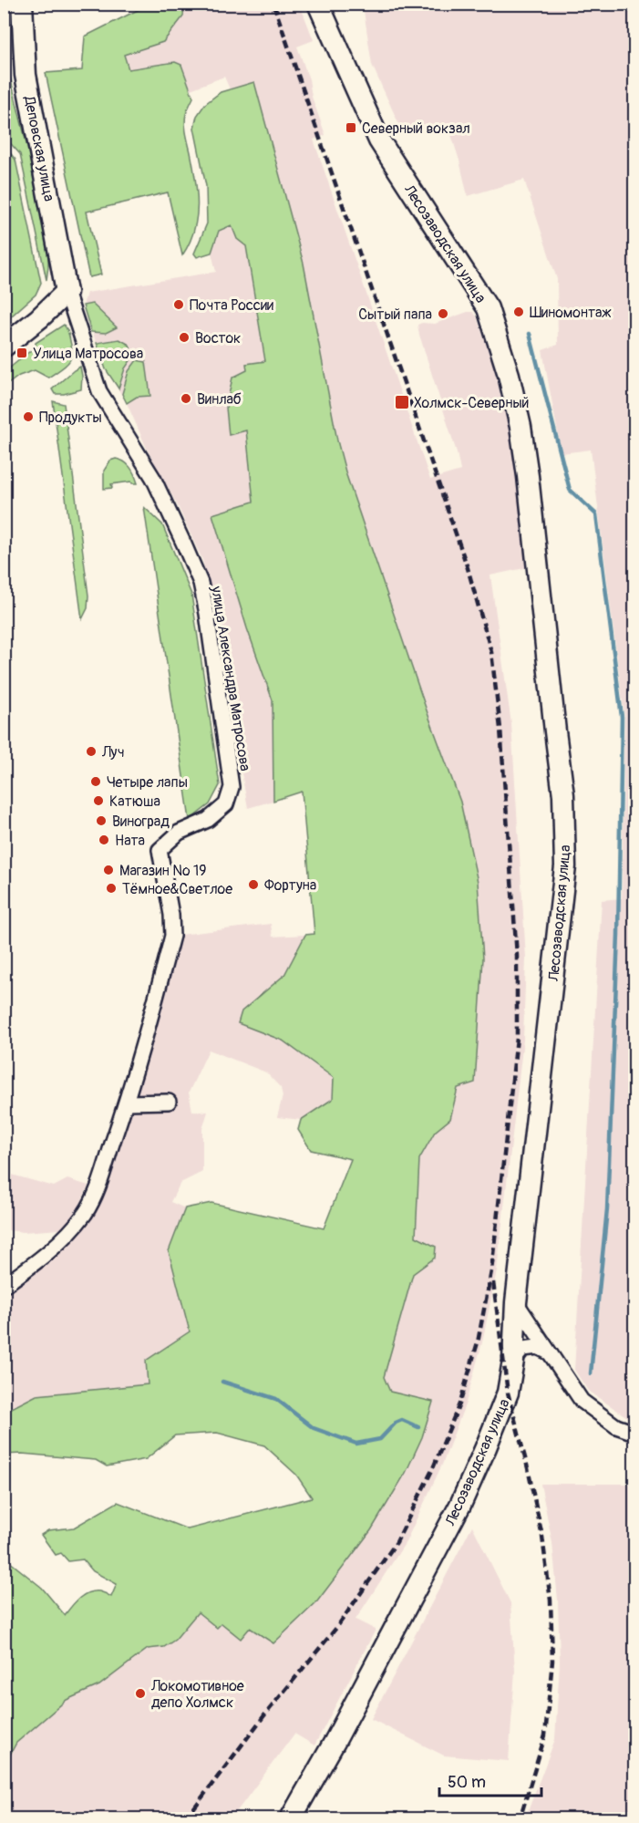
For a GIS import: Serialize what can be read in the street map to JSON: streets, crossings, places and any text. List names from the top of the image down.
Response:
{
  "streets": {
    "main road": ["Деповская улица", "Лесозаводская улица"],
    "street": ["улица Александра Матросова"]
  },
  "crossings": [
    ["Деповская улица", "улица Александра Матросова"]
  ],
  "places": {
    "transit": ["Северный вокзал", "Улица Матросова", "Холмск-Северный"],
    "other": [
      "Почта России",
      "Шиномонтаж",
      "Сытый папа",
      "Восток",
      "Винлаб",
      "Продукты",
      "Луч",
      "Четыре лапы",
      "Катюша",
      "Виноград",
      "Ната",
      "Магазин № 19",
      "Фортуна",
      "Тёмное&Светлое",
      "Локомотивное депо Холмск"
    ]
  },
  "scale_bar": "50 m"
}
